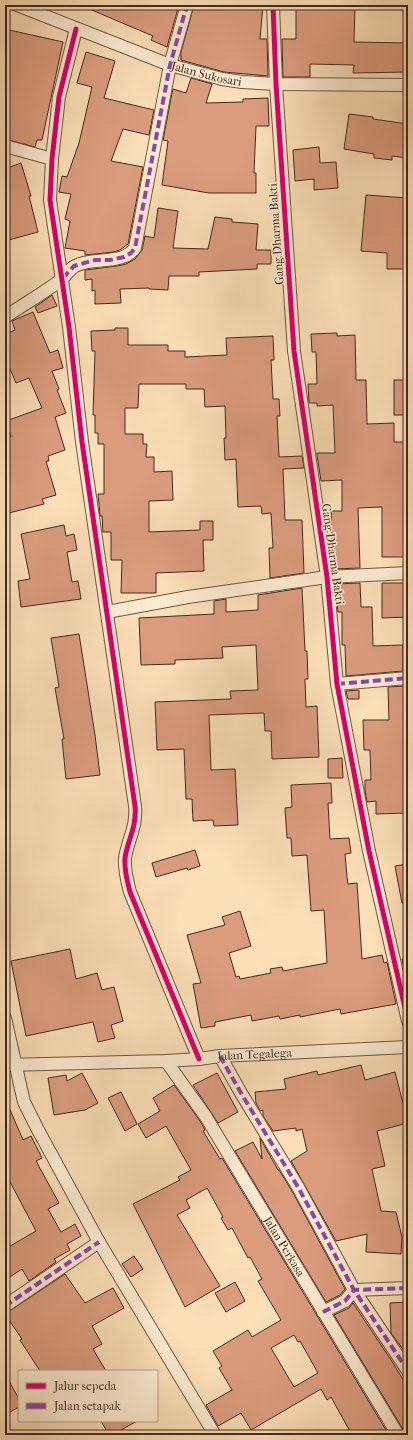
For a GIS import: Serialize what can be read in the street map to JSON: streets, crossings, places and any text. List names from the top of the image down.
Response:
{
  "streets": {
    "street": [
      "Jalan Sukosari",
      "Gang Dharma Bakti",
      "Jalan Tegalega",
      "Jalan Perkasa"
    ]
  },
  "crossings": [
    ["Jalan Sukosari", "Gang Dharma Bakti"],
    ["Jalan Tegalega", "Jalan Perkasa"]
  ],
  "legend": ["Jalur sepeda", "Jalan setapak"]
}
